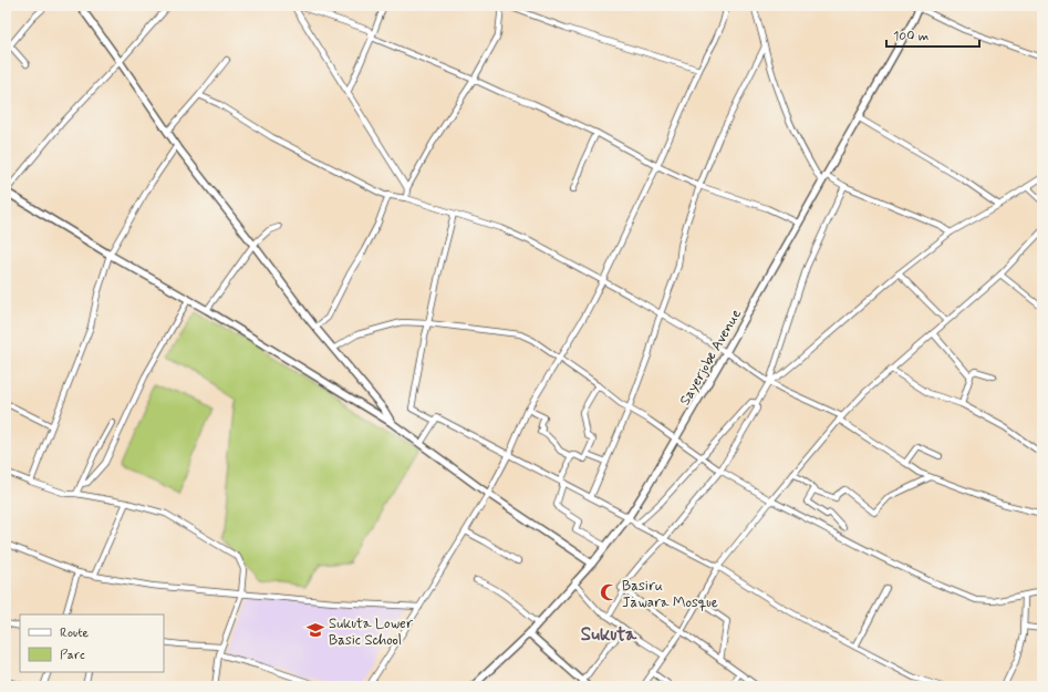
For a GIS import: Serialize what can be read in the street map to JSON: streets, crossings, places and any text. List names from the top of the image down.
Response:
{
  "streets": {
    "street": ["Sayerjobe Avenue"]
  },
  "districts": ["Sukuta"],
  "places": {
    "mosque": ["Basiru Jawara Mosque"],
    "school or university": ["Sukuta Lower Basic School"]
  },
  "legend": ["Route", "Parc"],
  "scale_bar": "100 m"
}
